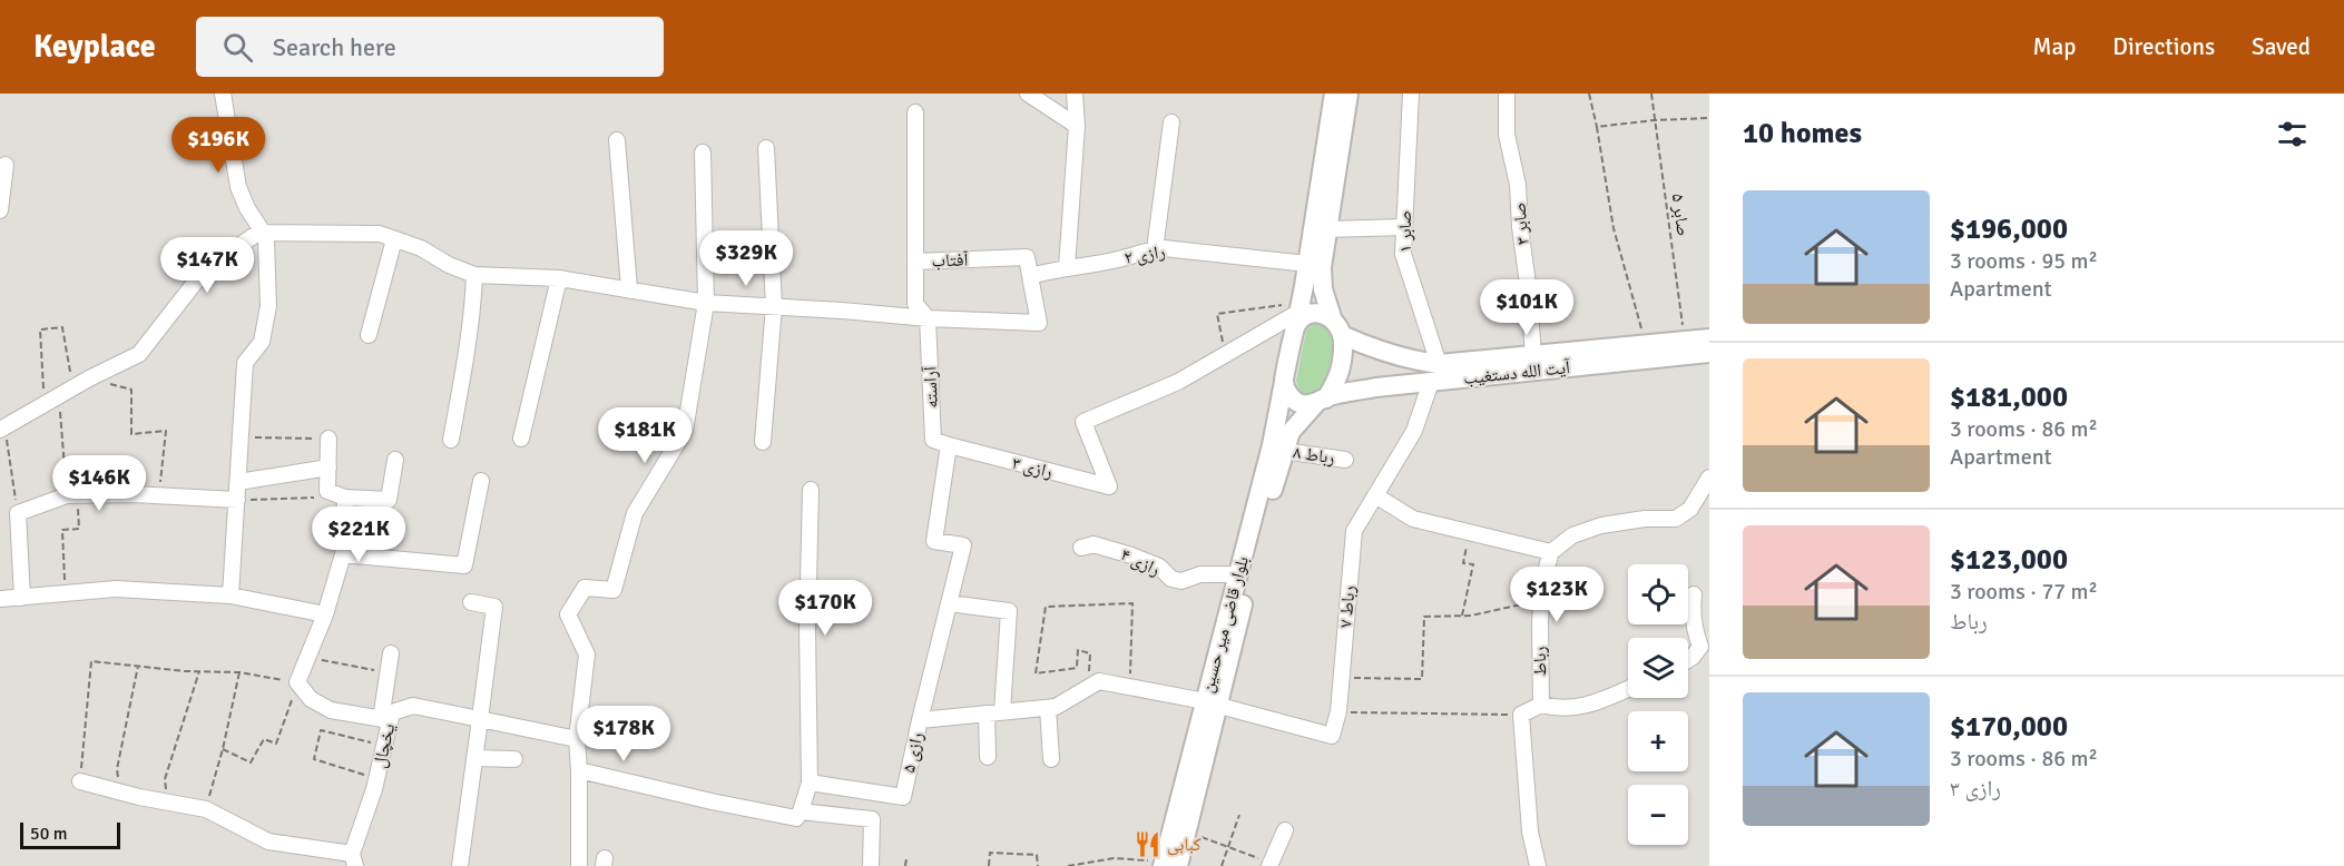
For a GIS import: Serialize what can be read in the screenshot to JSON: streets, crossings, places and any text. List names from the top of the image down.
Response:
{
  "streets": {
    "main road": ["آیت الله دستغیب", "بلوار قاضی میر حسین"],
    "street": [
      "صابر ۳",
      "صابر ۱",
      "رازی ۲",
      "آفتاب",
      "آراسته",
      "رباط ۸",
      "رازی ۳",
      "رازی ۴",
      "رباط ۷",
      "رباط",
      "یخچال",
      "رازی ۵"
    ],
    "path": ["صابر ۵"]
  },
  "crossings": [
    ["صابر ۵", "آیت الله دستغیب"],
    ["صابر ۳", "آیت الله دستغیب"],
    ["صابر ۱", "آیت الله دستغیب"],
    ["صابر ۱", "رباط ۷"],
    ["رازی ۲", "آفتاب"],
    ["آفتاب", "آراسته"],
    ["آیت الله دستغیب", "رباط ۷"],
    ["آیت الله دستغیب", "بلوار قاضی میر حسین"],
    ["آراسته", "رازی ۳"],
    ["رباط ۸", "بلوار قاضی میر حسین"],
    ["رازی ۳", "بلوار قاضی میر حسین"],
    ["رازی ۴", "بلوار قاضی میر حسین"],
    ["رباط ۷", "بلوار قاضی میر حسین"],
    ["رباط ۷", "رازی ۵"],
    ["بلوار قاضی میر حسین", "رازی ۵"]
  ],
  "places": {
    "restaurant": ["کبابی"]
  },
  "scale_bar": "50 m",
  "page": {
    "header": "Keyplace",
    "search": "Search here",
    "nav": ["Map", "Directions", "Saved"],
    "heading": "10 homes",
    "price": [
      "$196K",
      "$329K",
      "$147K",
      "$101K",
      "$181K",
      "$146K",
      "$221K",
      "$123K",
      "$170K",
      "$178K"
    ],
    "list": [
      {
        "name": "$196,000",
        "note": "3 rooms · 95 m² · Apartment"
      },
      {
        "name": "$181,000",
        "note": "3 rooms · 86 m² · Apartment"
      },
      {
        "name": "$123,000",
        "note": "3 rooms · 77 m² · رباط"
      },
      {
        "name": "$170,000",
        "note": "3 rooms · 86 m² · رازی ۳"
      }
    ],
    "map_buttons": ["+", "−"],
    "scale": "50 m"
  }
}
